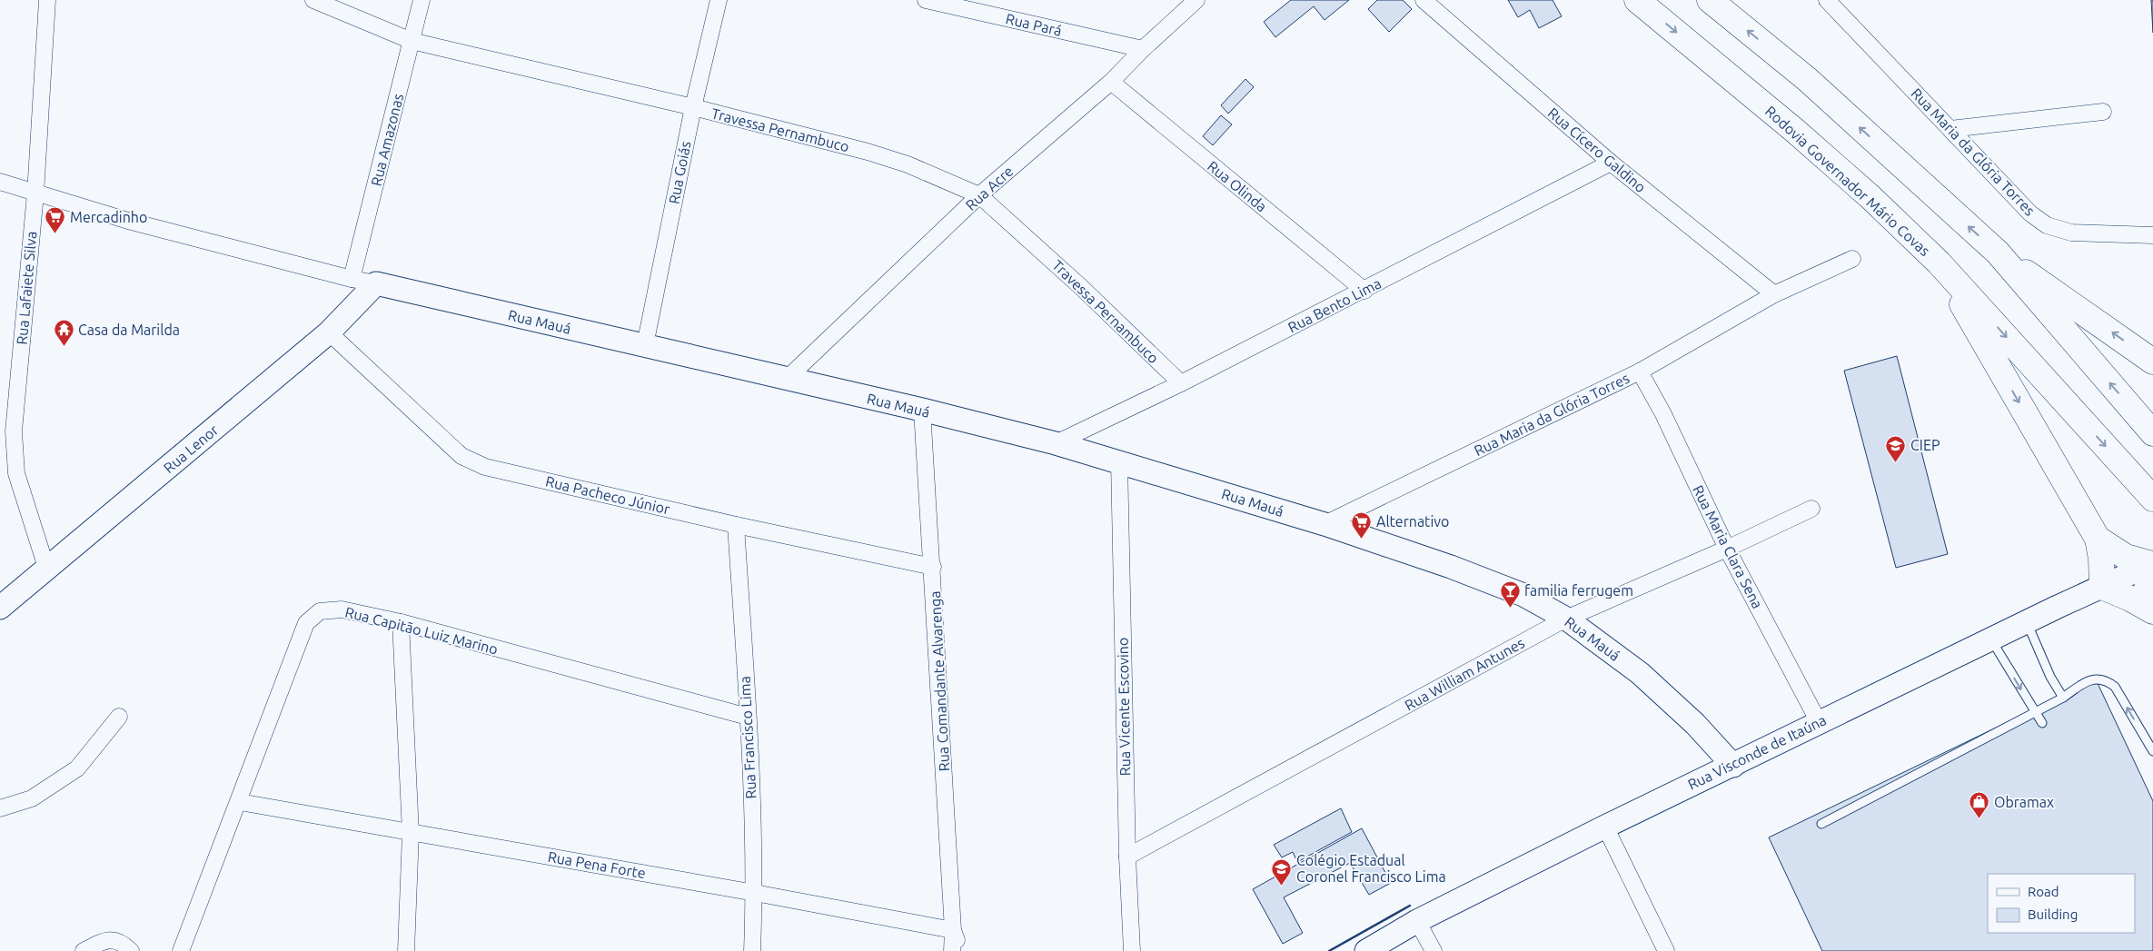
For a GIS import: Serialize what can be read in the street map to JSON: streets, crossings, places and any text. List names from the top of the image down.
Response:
{
  "streets": {
    "highway": ["Rodovia Governador Mário Covas"],
    "street": [
      "Rua Pará",
      "Travessa Pernambuco",
      "Rua Amazonas",
      "Rua Cícero Galdino",
      "Rua Maria da Glória Torres",
      "Rua Goiás",
      "Rua Olinda",
      "Rua Acre",
      "Rua Lafaiete Silva",
      "Rua Bento Lima",
      "Rua Mauá",
      "Rua Lenor",
      "Rua Pacheco Júnior",
      "Rua Maria Clara Sena",
      "Rua Capitão Luiz Marino",
      "Rua William Antunes",
      "Rua Comandante Alvarenga",
      "Rua Vicente Escovino",
      "Rua Francisco Lima",
      "Rua Visconde de Itaúna",
      "Rua Pena Forte"
    ]
  },
  "crossings": [
    ["Rua Pará", "Rua Acre"],
    ["Travessa Pernambuco", "Rua Amazonas"],
    ["Travessa Pernambuco", "Rua Goiás"],
    ["Travessa Pernambuco", "Rua Acre"],
    ["Travessa Pernambuco", "Rua Bento Lima"],
    ["Rua Amazonas", "Rua Mauá"],
    ["Rua Cícero Galdino", "Rua Maria da Glória Torres"],
    ["Rua Cícero Galdino", "Rua Bento Lima"],
    ["Rua Maria da Glória Torres", "Rua Mauá"],
    ["Rua Maria da Glória Torres", "Rua Maria Clara Sena"],
    ["Rua Goiás", "Rua Mauá"],
    ["Rua Olinda", "Rua Acre"],
    ["Rua Olinda", "Rua Bento Lima"],
    ["Rua Acre", "Rua Mauá"],
    ["Rua Lafaiete Silva", "Rua Mauá"],
    ["Rua Lafaiete Silva", "Rua Lenor"],
    ["Rua Bento Lima", "Rua Mauá"],
    ["Rua Mauá", "Rua Lenor"],
    ["Rua Mauá", "Rua William Antunes"],
    ["Rua Mauá", "Rua Comandante Alvarenga"],
    ["Rua Mauá", "Rua Vicente Escovino"],
    ["Rua Mauá", "Rua Visconde de Itaúna"],
    ["Rua Lenor", "Rua Pacheco Júnior"],
    ["Rua Pacheco Júnior", "Rua Comandante Alvarenga"],
    ["Rua Pacheco Júnior", "Rua Francisco Lima"],
    ["Rua Maria Clara Sena", "Rua William Antunes"],
    ["Rua Maria Clara Sena", "Rua Visconde de Itaúna"],
    ["Rua Capitão Luiz Marino", "Rua Francisco Lima"],
    ["Rua Capitão Luiz Marino", "Rua Pena Forte"],
    ["Rua William Antunes", "Rua Vicente Escovino"],
    ["Rua Comandante Alvarenga", "Rua Pena Forte"],
    ["Rua Francisco Lima", "Rua Pena Forte"]
  ],
  "places": {
    "supermarket": ["Mercadinho", "Alternativo"],
    "temple": ["Casa da Marilda"],
    "school or university": ["CIEP", "Colégio Estadual Coronel Francisco Lima"],
    "bar": ["familia ferrugem"],
    "shop": ["Obramax"]
  },
  "legend": ["Road", "Building"]
}
